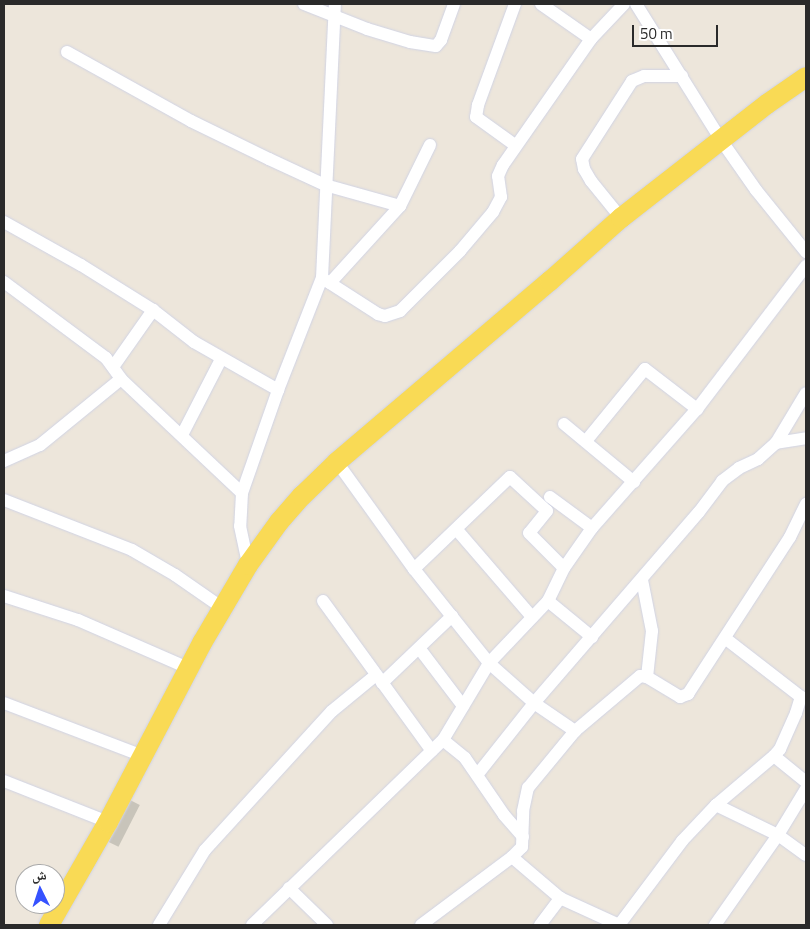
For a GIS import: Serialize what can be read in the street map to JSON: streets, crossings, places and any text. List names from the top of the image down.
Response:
{
  "scale_bar": "50 m",
  "north": "top"
}
